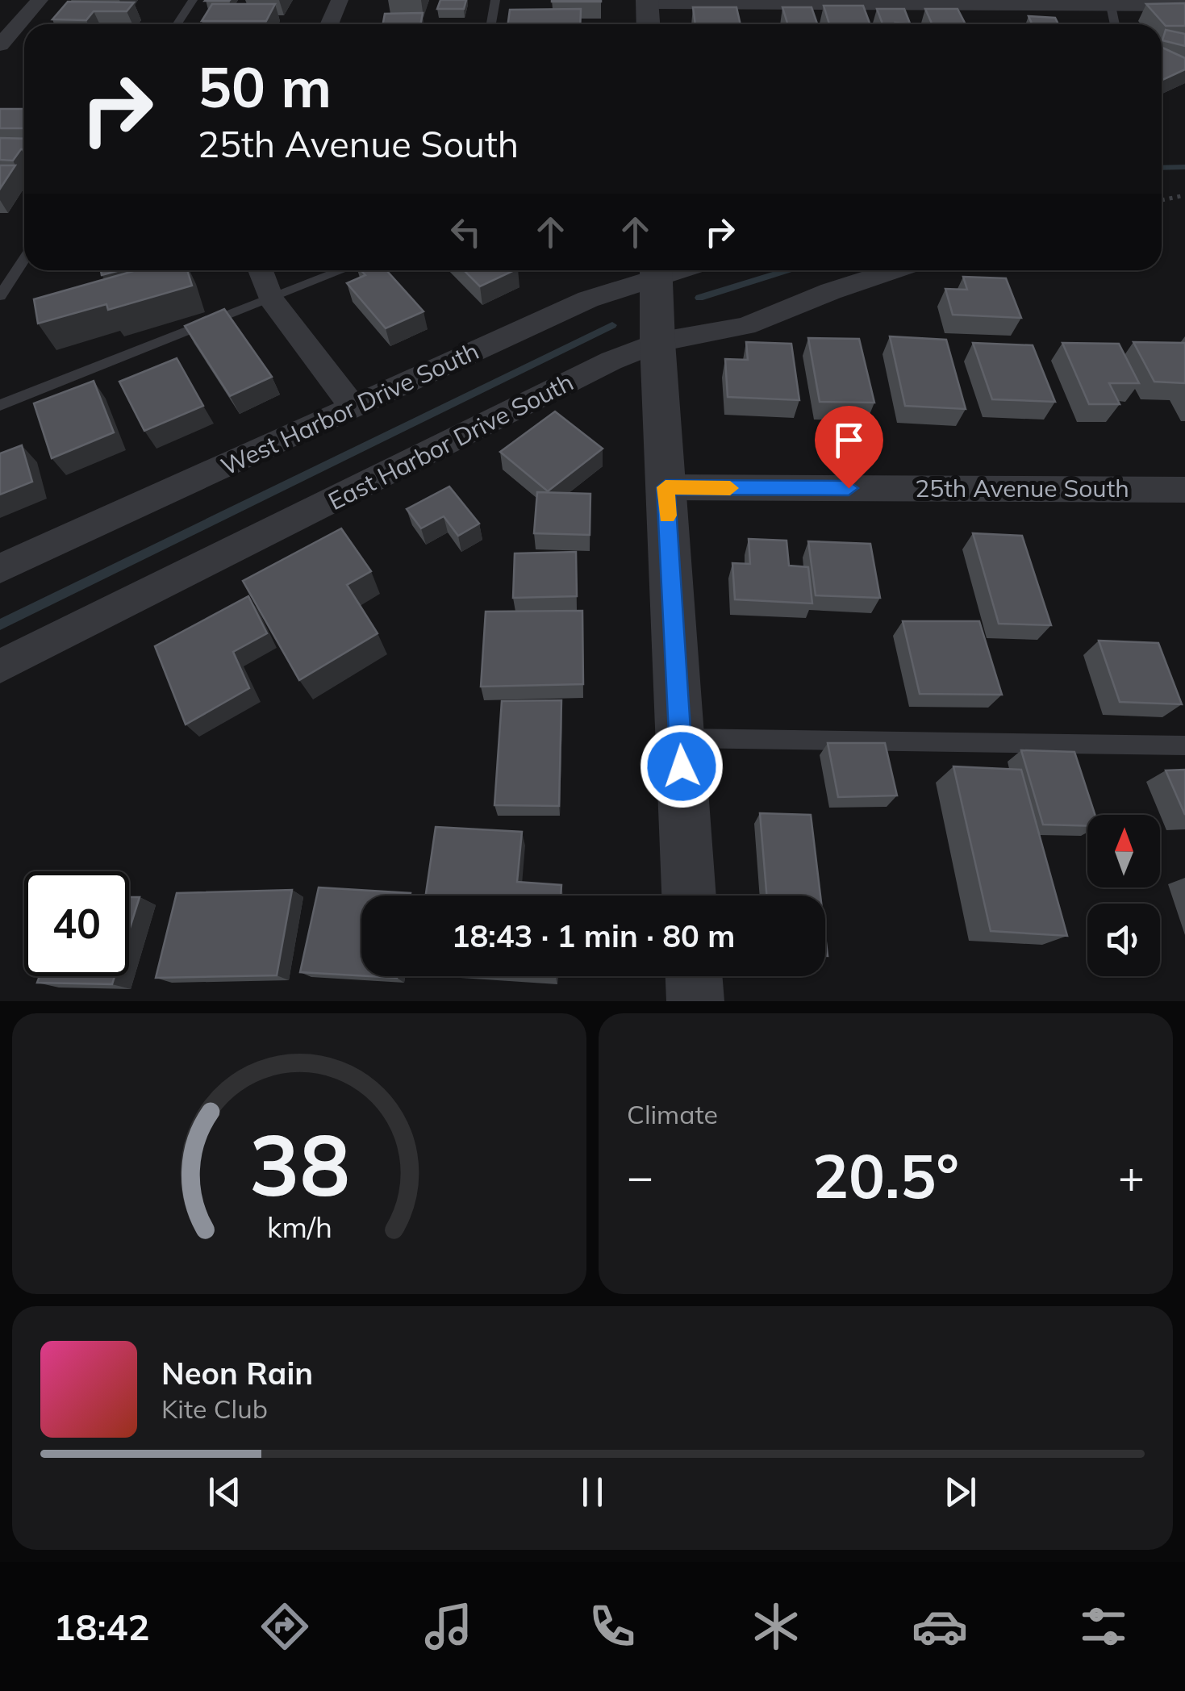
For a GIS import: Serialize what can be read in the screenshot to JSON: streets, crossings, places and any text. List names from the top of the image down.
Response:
{
  "streets": {
    "street": ["West Harbor Drive South", "East Harbor Drive South", "25th Avenue South"]
  },
  "north": "top",
  "page": {
    "turn": ["50 m", "25th Avenue South"],
    "limit": "40",
    "trip": "18:43 · 1 min · 80 m",
    "tile": "Climate",
    "heat": ["−", "20.5°", "+"],
    "song": ["Neon Rain", "Kite Club"],
    "tabs": "18:42",
    "gauge": ["38", "km/h"]
  }
}
